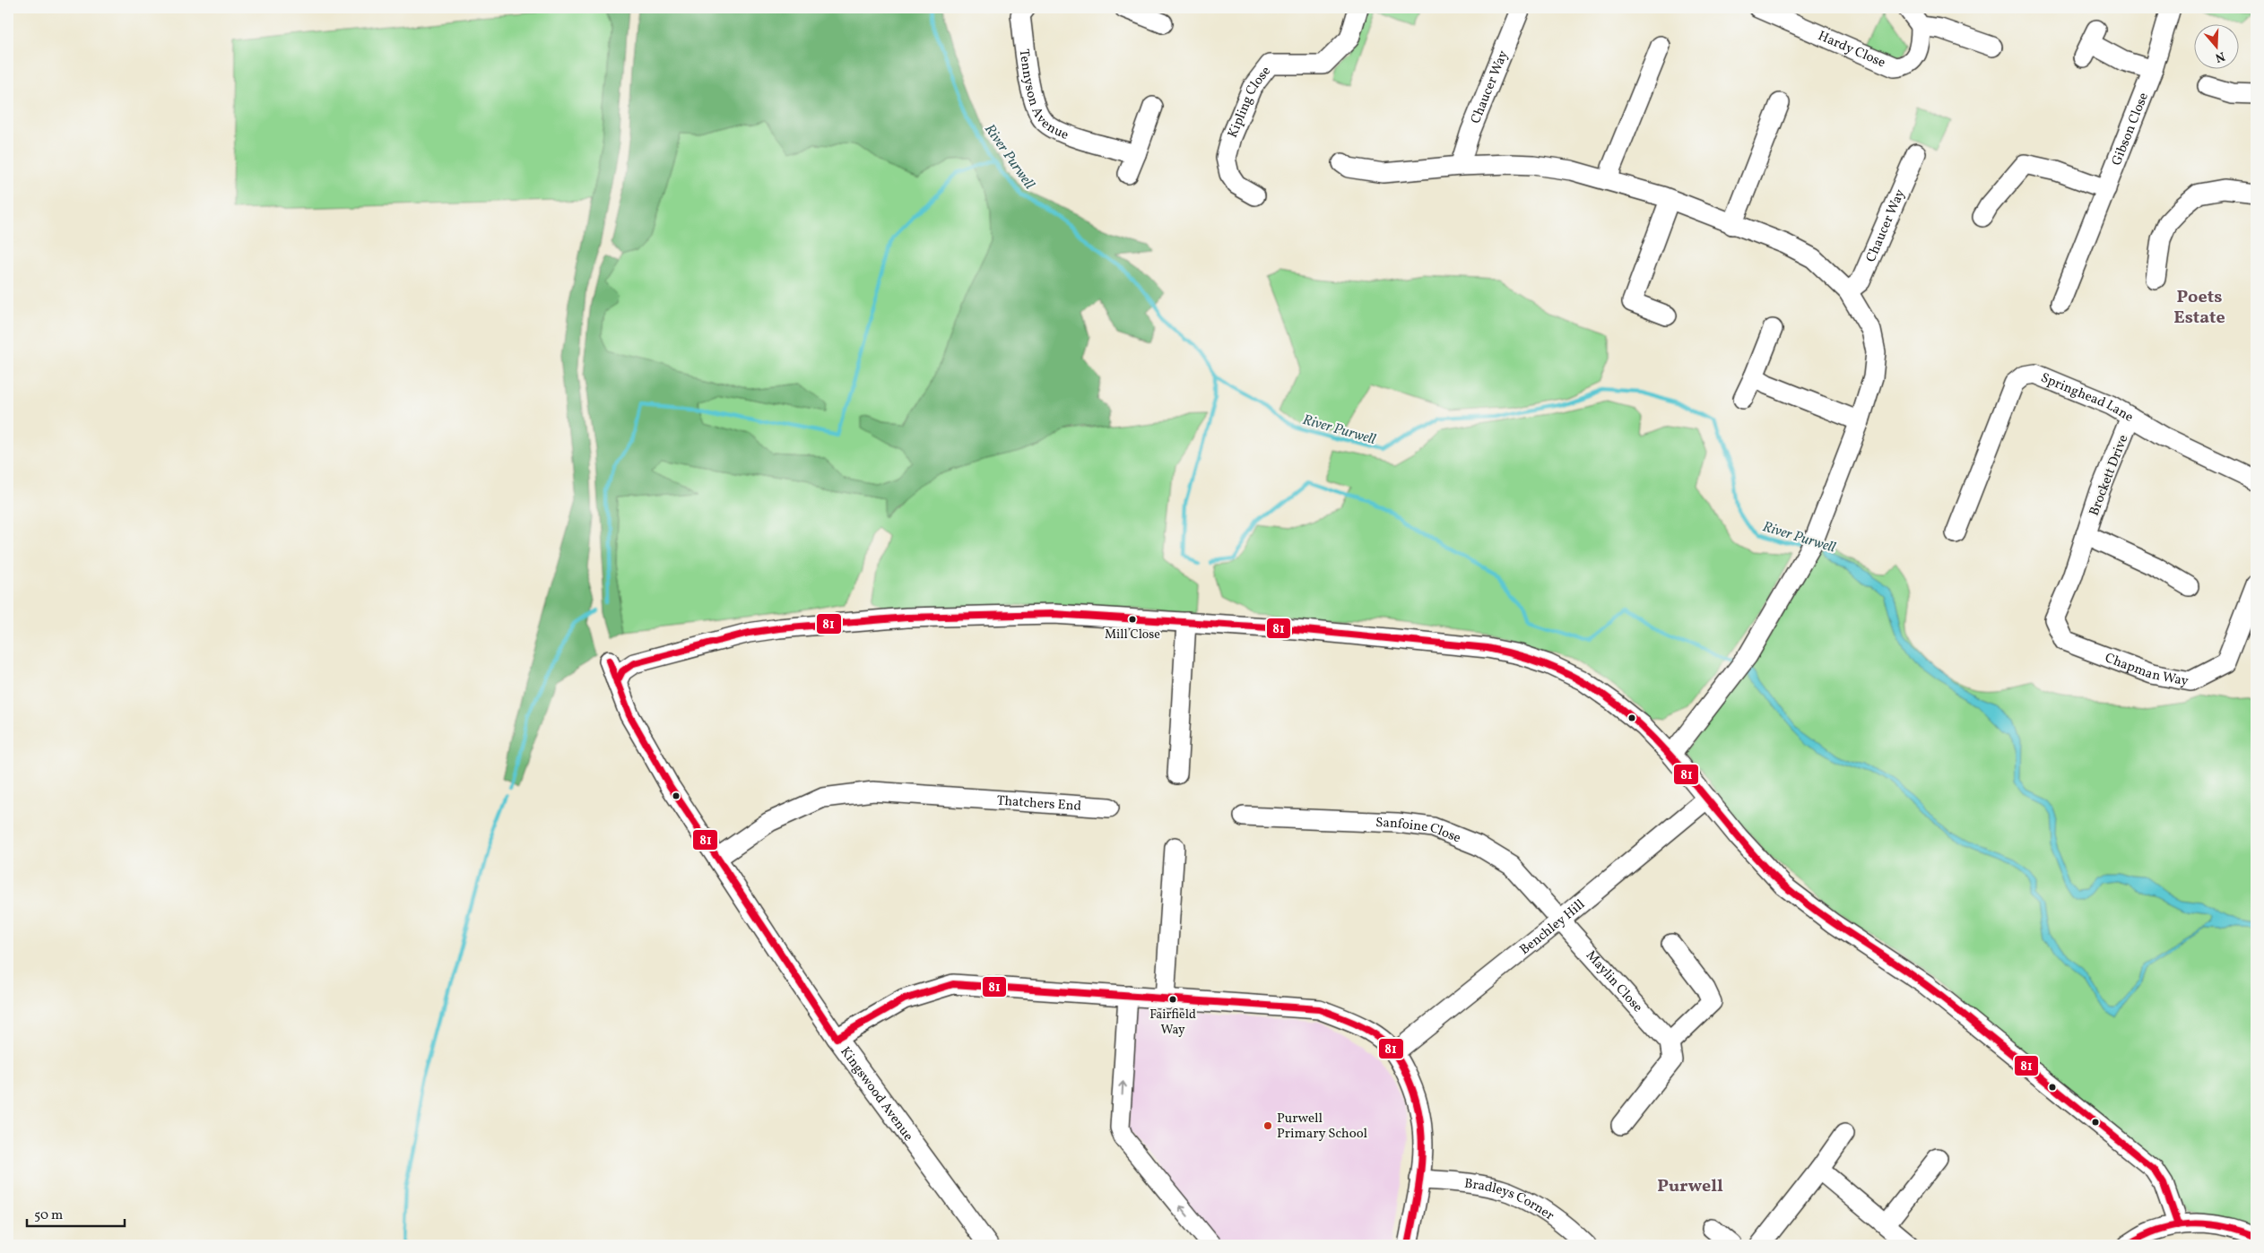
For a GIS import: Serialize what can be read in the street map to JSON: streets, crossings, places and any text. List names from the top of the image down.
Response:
{
  "streets": {
    "street": [
      "Hardy Close",
      "Chaucer Way",
      "Tennyson Avenue",
      "Kipling Close",
      "Gibson Close",
      "Springhead Lane",
      "Brockett Drive",
      "Chapman Way",
      "Thatchers End",
      "Sanfoine Close",
      "Benchley Hill",
      "Maylin Close",
      "Kingswood Avenue",
      "Bradleys Corner"
    ]
  },
  "crossings": [
    ["Springhead Lane", "Brockett Drive"],
    ["Brockett Drive", "Chapman Way"],
    ["Thatchers End", "Kingswood Avenue"],
    ["Sanfoine Close", "Benchley Hill"],
    ["Sanfoine Close", "Maylin Close"],
    ["Benchley Hill", "Maylin Close"]
  ],
  "districts": ["Poets Estate", "Purwell"],
  "water": ["River Purwell"],
  "places": ["Mill Close", "Fairfield Way", "Purwell Primary School"],
  "lines": ["transit line 81"],
  "scale_bar": "50 m",
  "north": "bottom"
}
